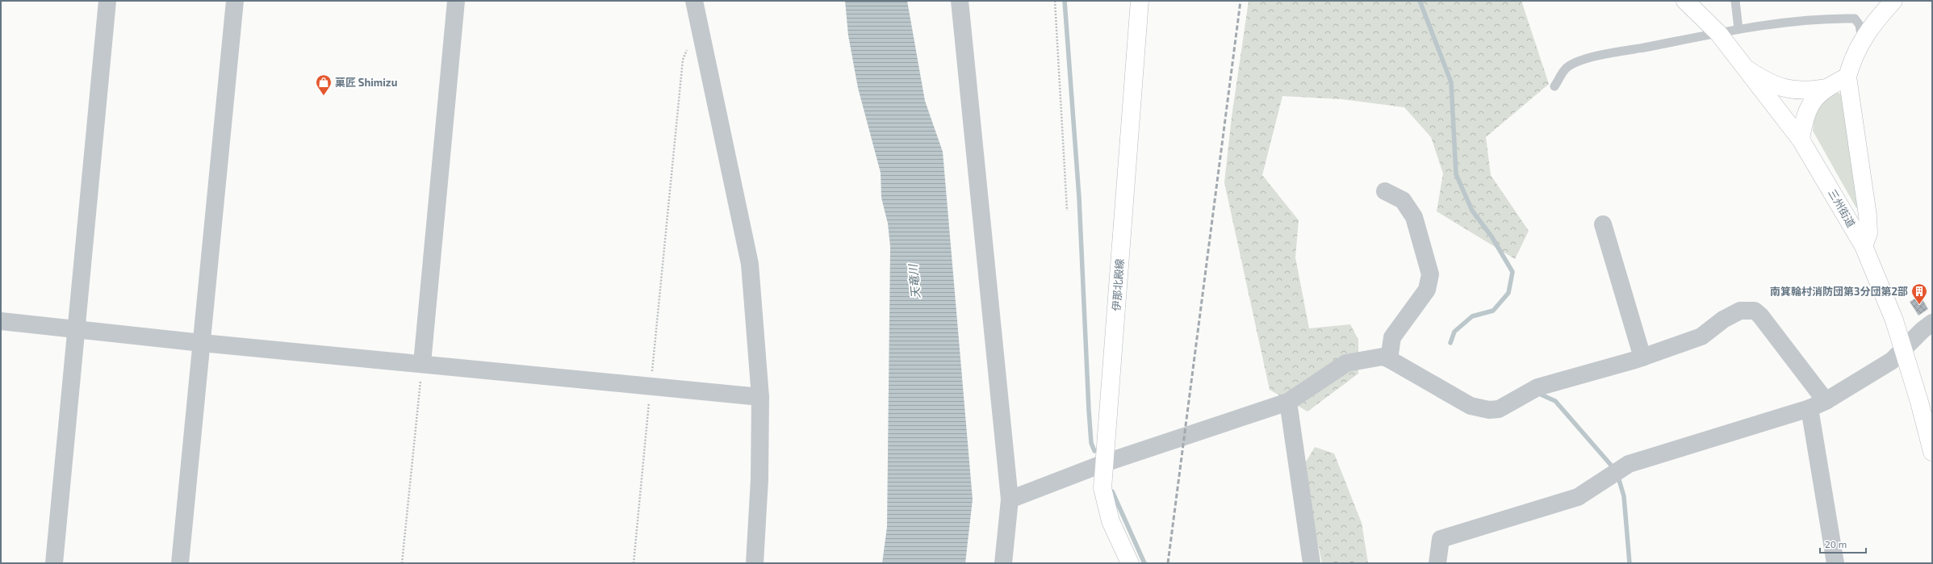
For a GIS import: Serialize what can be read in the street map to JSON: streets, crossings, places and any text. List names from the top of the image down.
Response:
{
  "streets": {
    "main road": ["三州街道", "伊那北殿線"]
  },
  "water": ["天竜川"],
  "places": {
    "shop": ["菓匠 Shimizu"],
    "building": ["南箕輪村消防団第3分団第2部"]
  },
  "scale_bar": "20 m"
}
